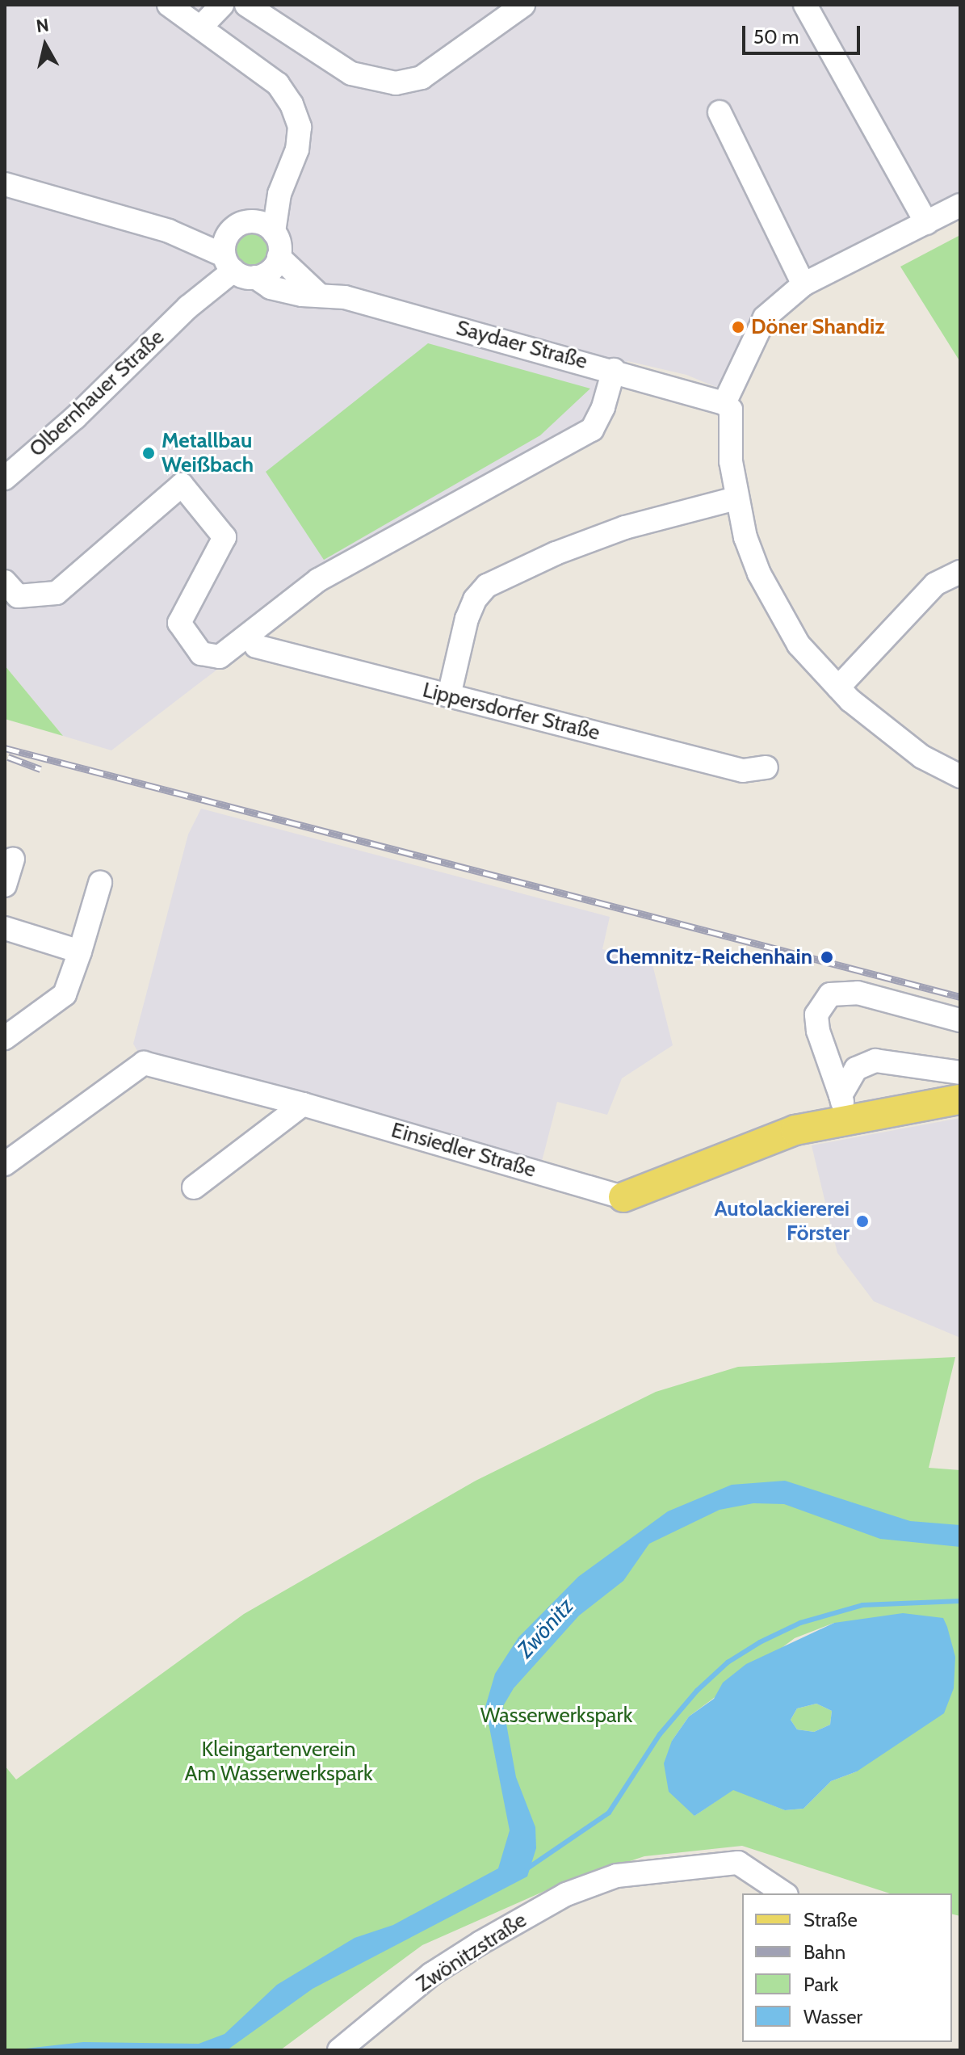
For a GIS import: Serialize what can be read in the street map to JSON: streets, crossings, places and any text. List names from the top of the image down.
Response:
{
  "streets": {
    "street": [
      "Saydaer Straße",
      "Olbernhauer Straße",
      "Lippersdorfer Straße",
      "Einsiedler Straße",
      "Zwönitzstraße"
    ]
  },
  "crossings": [
    ["Saydaer Straße", "Olbernhauer Straße"]
  ],
  "water": ["Zwönitz"],
  "parks": ["Wasserwerkspark", "Kleingartenverein Am Wasserwerkspark"],
  "places": [
    "Döner Shandiz",
    "Metallbau Weißbach",
    "Chemnitz-Reichenhain",
    "Autolackiererei Förster"
  ],
  "legend": [
    "Straße",
    "Bahn",
    "Park",
    "Wasser"
  ],
  "scale_bar": "50 m",
  "north": "top"
}
